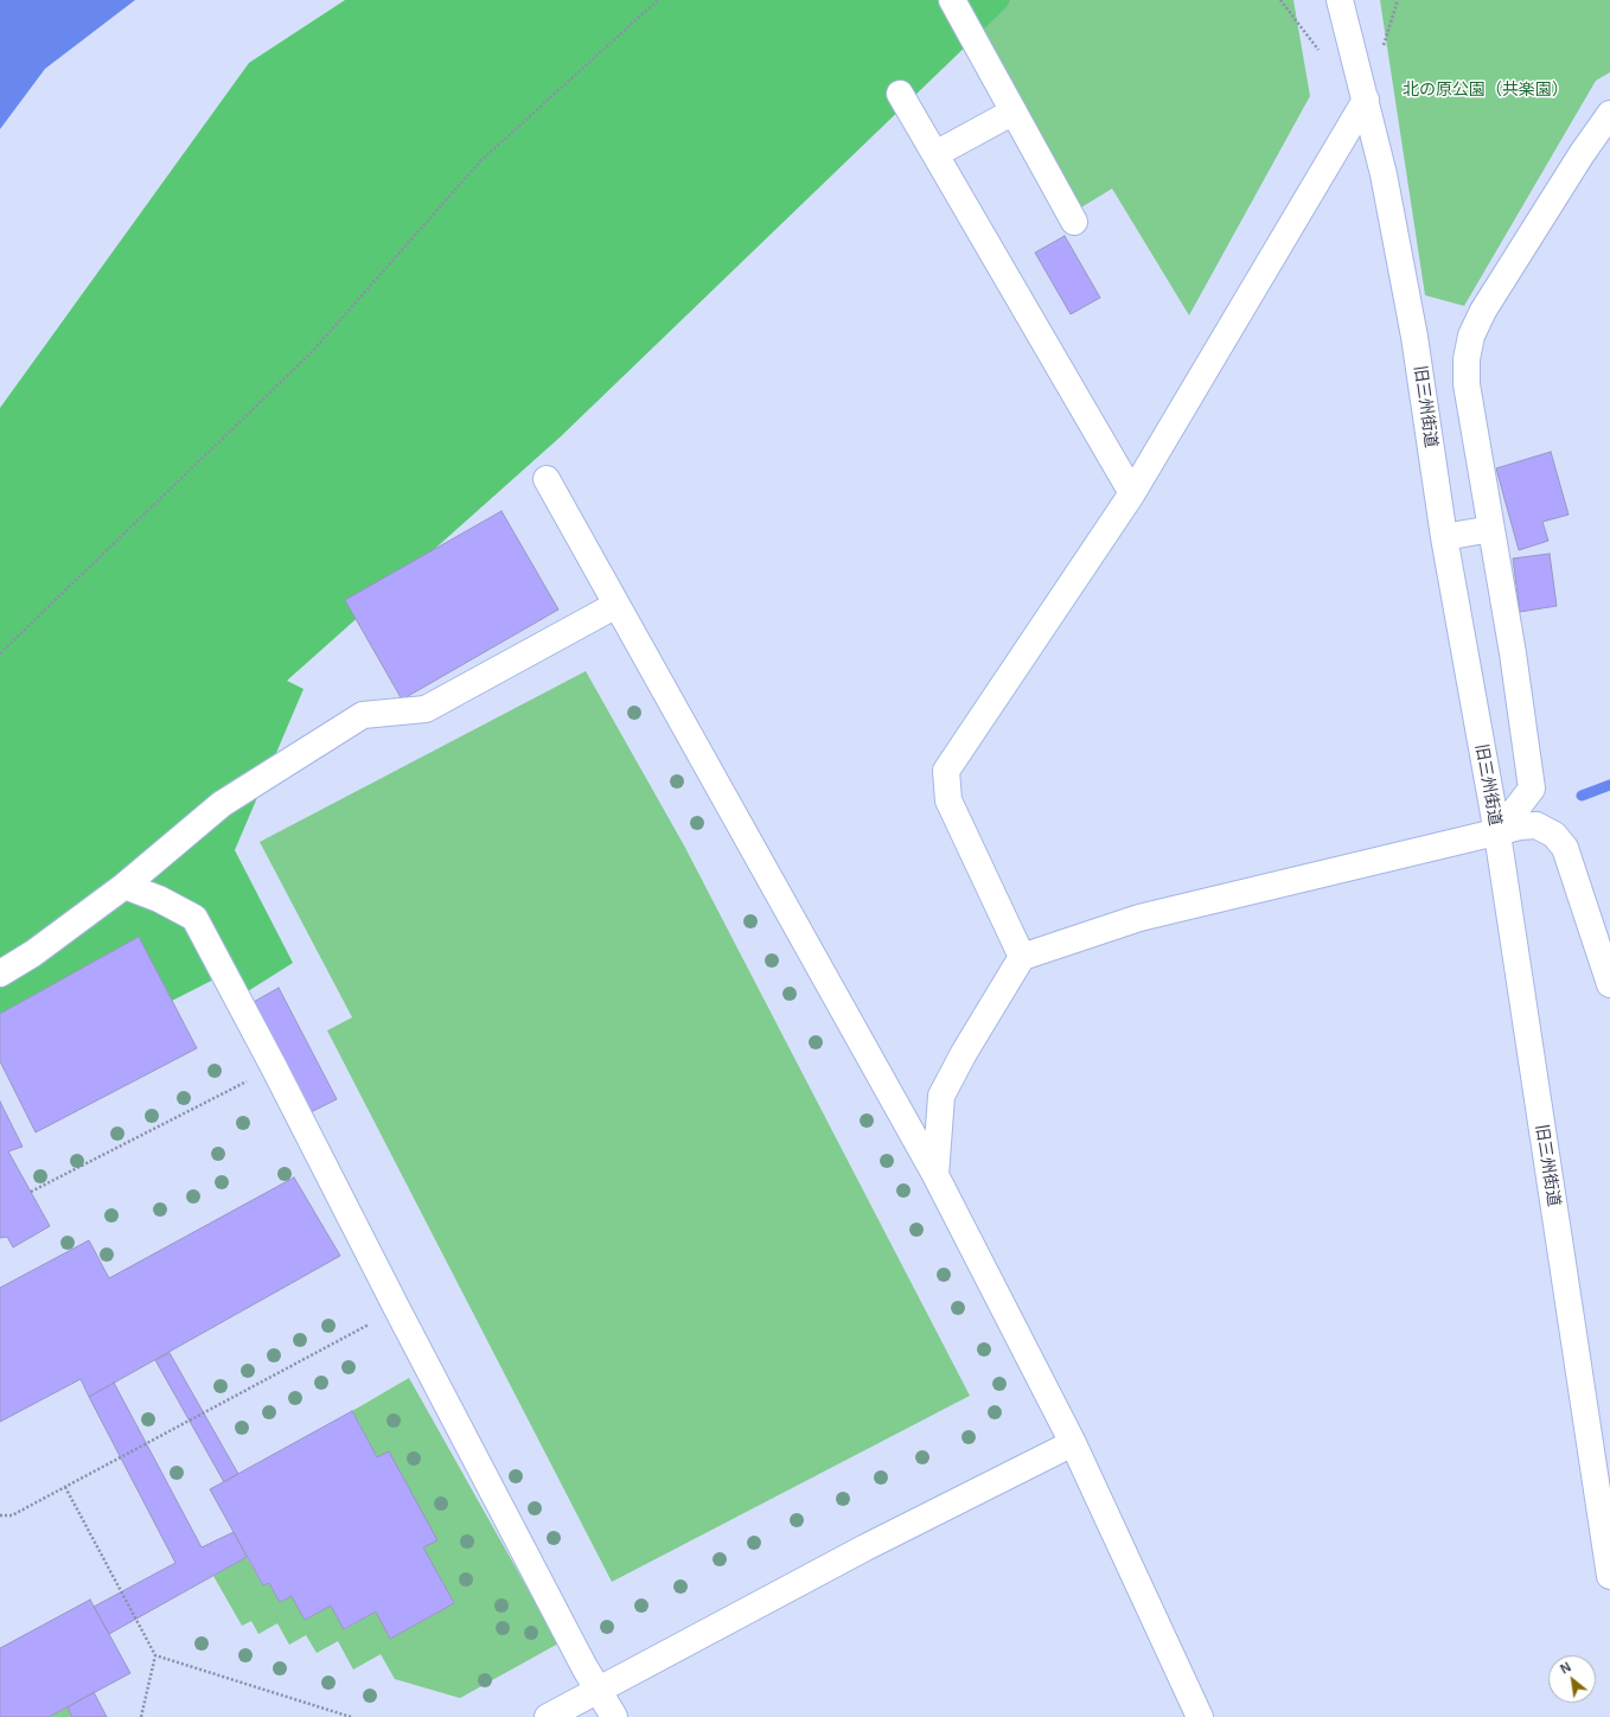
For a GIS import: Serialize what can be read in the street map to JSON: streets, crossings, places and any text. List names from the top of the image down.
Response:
{
  "streets": {
    "street": ["旧三州街道"]
  },
  "parks": ["北の原公園（共楽園）"],
  "north": "top left"
}
